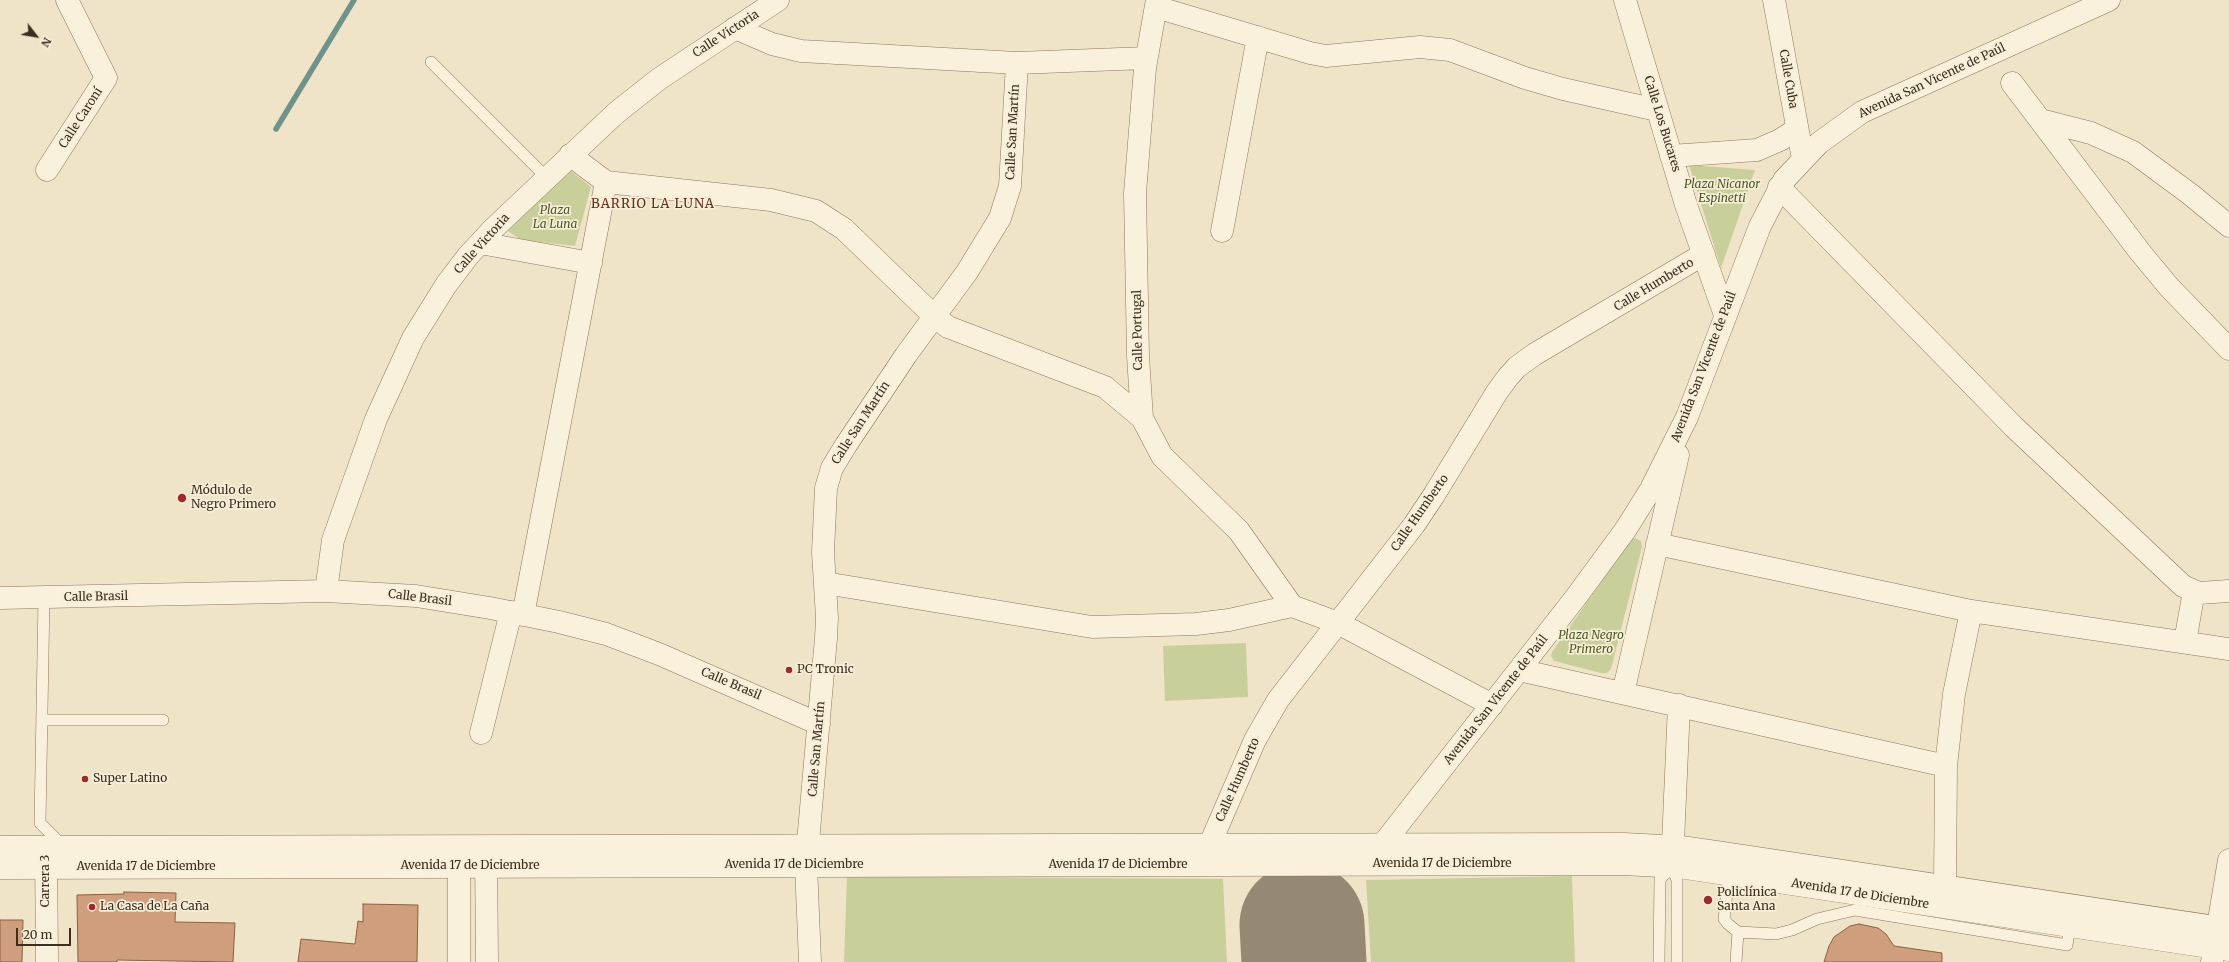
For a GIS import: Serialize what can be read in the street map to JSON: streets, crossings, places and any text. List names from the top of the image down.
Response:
{
  "streets": {
    "street": [
      "Calle Victoria",
      "Calle Cuba",
      "Avenida San Vicente de Paúl",
      "Calle Caroní",
      "Calle Los Bucares",
      "Calle San Martín",
      "Calle Humberto",
      "Calle Portugal",
      "Calle Brasil",
      "Avenida 17 de Diciembre",
      "Carrera 3"
    ]
  },
  "crossings": [
    ["Calle Victoria", "Calle Brasil"],
    ["Calle Cuba", "Avenida San Vicente de Paúl"],
    ["Avenida San Vicente de Paúl", "Calle Los Bucares"],
    ["Avenida San Vicente de Paúl", "Avenida 17 de Diciembre"],
    ["Calle Los Bucares", "Calle Humberto"],
    ["Calle San Martín", "Calle Brasil"],
    ["Calle San Martín", "Avenida 17 de Diciembre"],
    ["Calle Humberto", "Avenida 17 de Diciembre"],
    ["Avenida 17 de Diciembre", "Carrera 3"]
  ],
  "districts": ["BARRIO LA LUNA"],
  "parks": ["Plaza Nicanor Espinetti", "Plaza La Luna", "Plaza Negro Primero"],
  "places": [
    "Módulo de Negro Primero",
    "PC Tronic",
    "Super Latino",
    "Policlínica Santa Ana",
    "La Casa de La Caña"
  ],
  "scale_bar": "20 m",
  "north": "bottom right"
}
